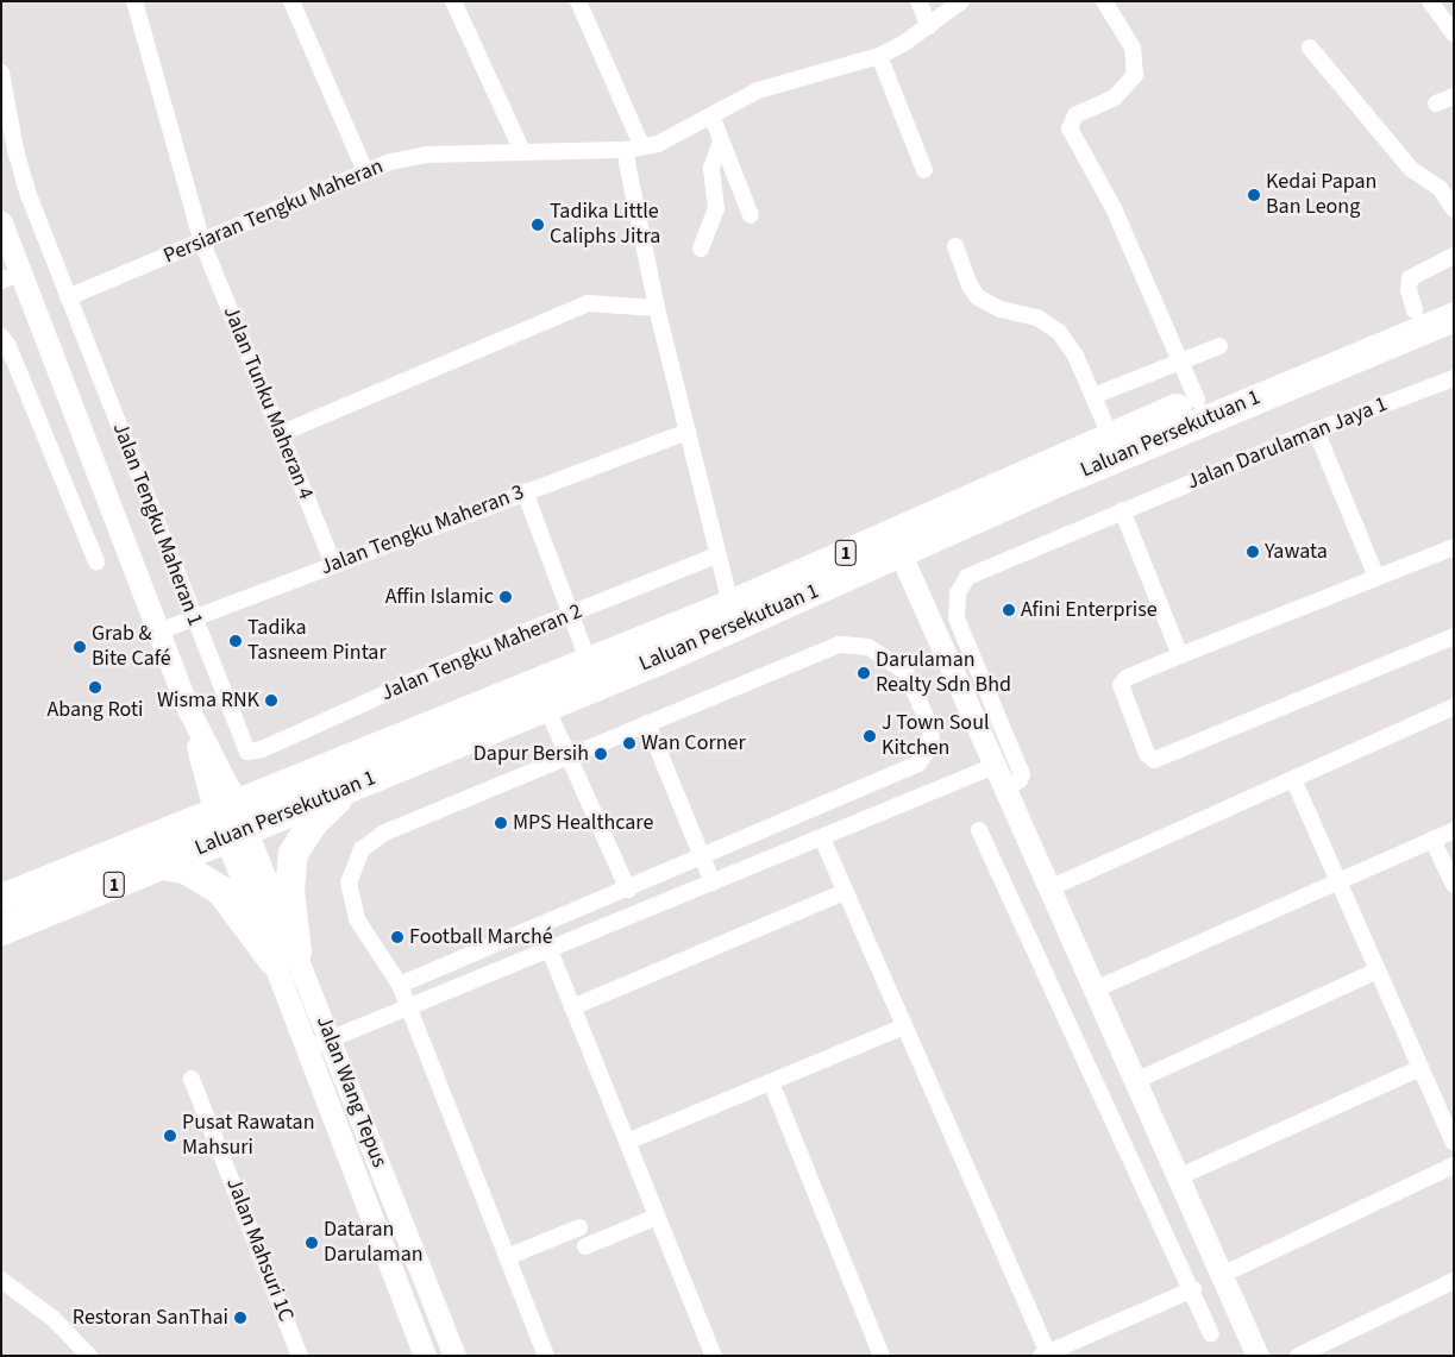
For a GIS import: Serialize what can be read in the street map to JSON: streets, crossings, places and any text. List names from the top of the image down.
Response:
{
  "streets": {
    "highway": ["Laluan Persekutuan 1", "1"],
    "street": [
      "Persiaran Tengku Maheran",
      "Jalan Tunku Maheran 4",
      "Jalan Darulaman Jaya 1",
      "Jalan Tengku Maheran 1",
      "Jalan Tengku Maheran 3",
      "Jalan Tengku Maheran 2",
      "Jalan Wang Tepus",
      "Jalan Mahsuri 1C"
    ]
  },
  "crossings": [
    ["Persiaran Tengku Maheran", "Jalan Tunku Maheran 4"],
    ["Persiaran Tengku Maheran", "Jalan Tengku Maheran 1"],
    ["Jalan Tunku Maheran 4", "Jalan Tengku Maheran 3"],
    ["Laluan Persekutuan 1", "Jalan Wang Tepus"],
    ["Jalan Tengku Maheran 1", "Jalan Tengku Maheran 3"],
    ["Jalan Tengku Maheran 1", "Jalan Tengku Maheran 2"],
    ["Jalan Tengku Maheran 3", "Jalan Wang Tepus"]
  ],
  "places": [
    "Kedai Papan Ban Leong",
    "Tadika Little Caliphs Jitra",
    "Yawata",
    "Affin Islamic",
    "Afini Enterprise",
    "Tadika Tasneem Pintar",
    "Grab & Bite Café",
    "Darulaman Realty Sdn Bhd",
    "Abang Roti",
    "Wisma RNK",
    "J Town Soul Kitchen",
    "Wan Corner",
    "Dapur Bersih",
    "MPS Healthcare",
    "Football Marché",
    "Pusat Rawatan Mahsuri",
    "Dataran Darulaman",
    "Restoran SanThai"
  ]
}
